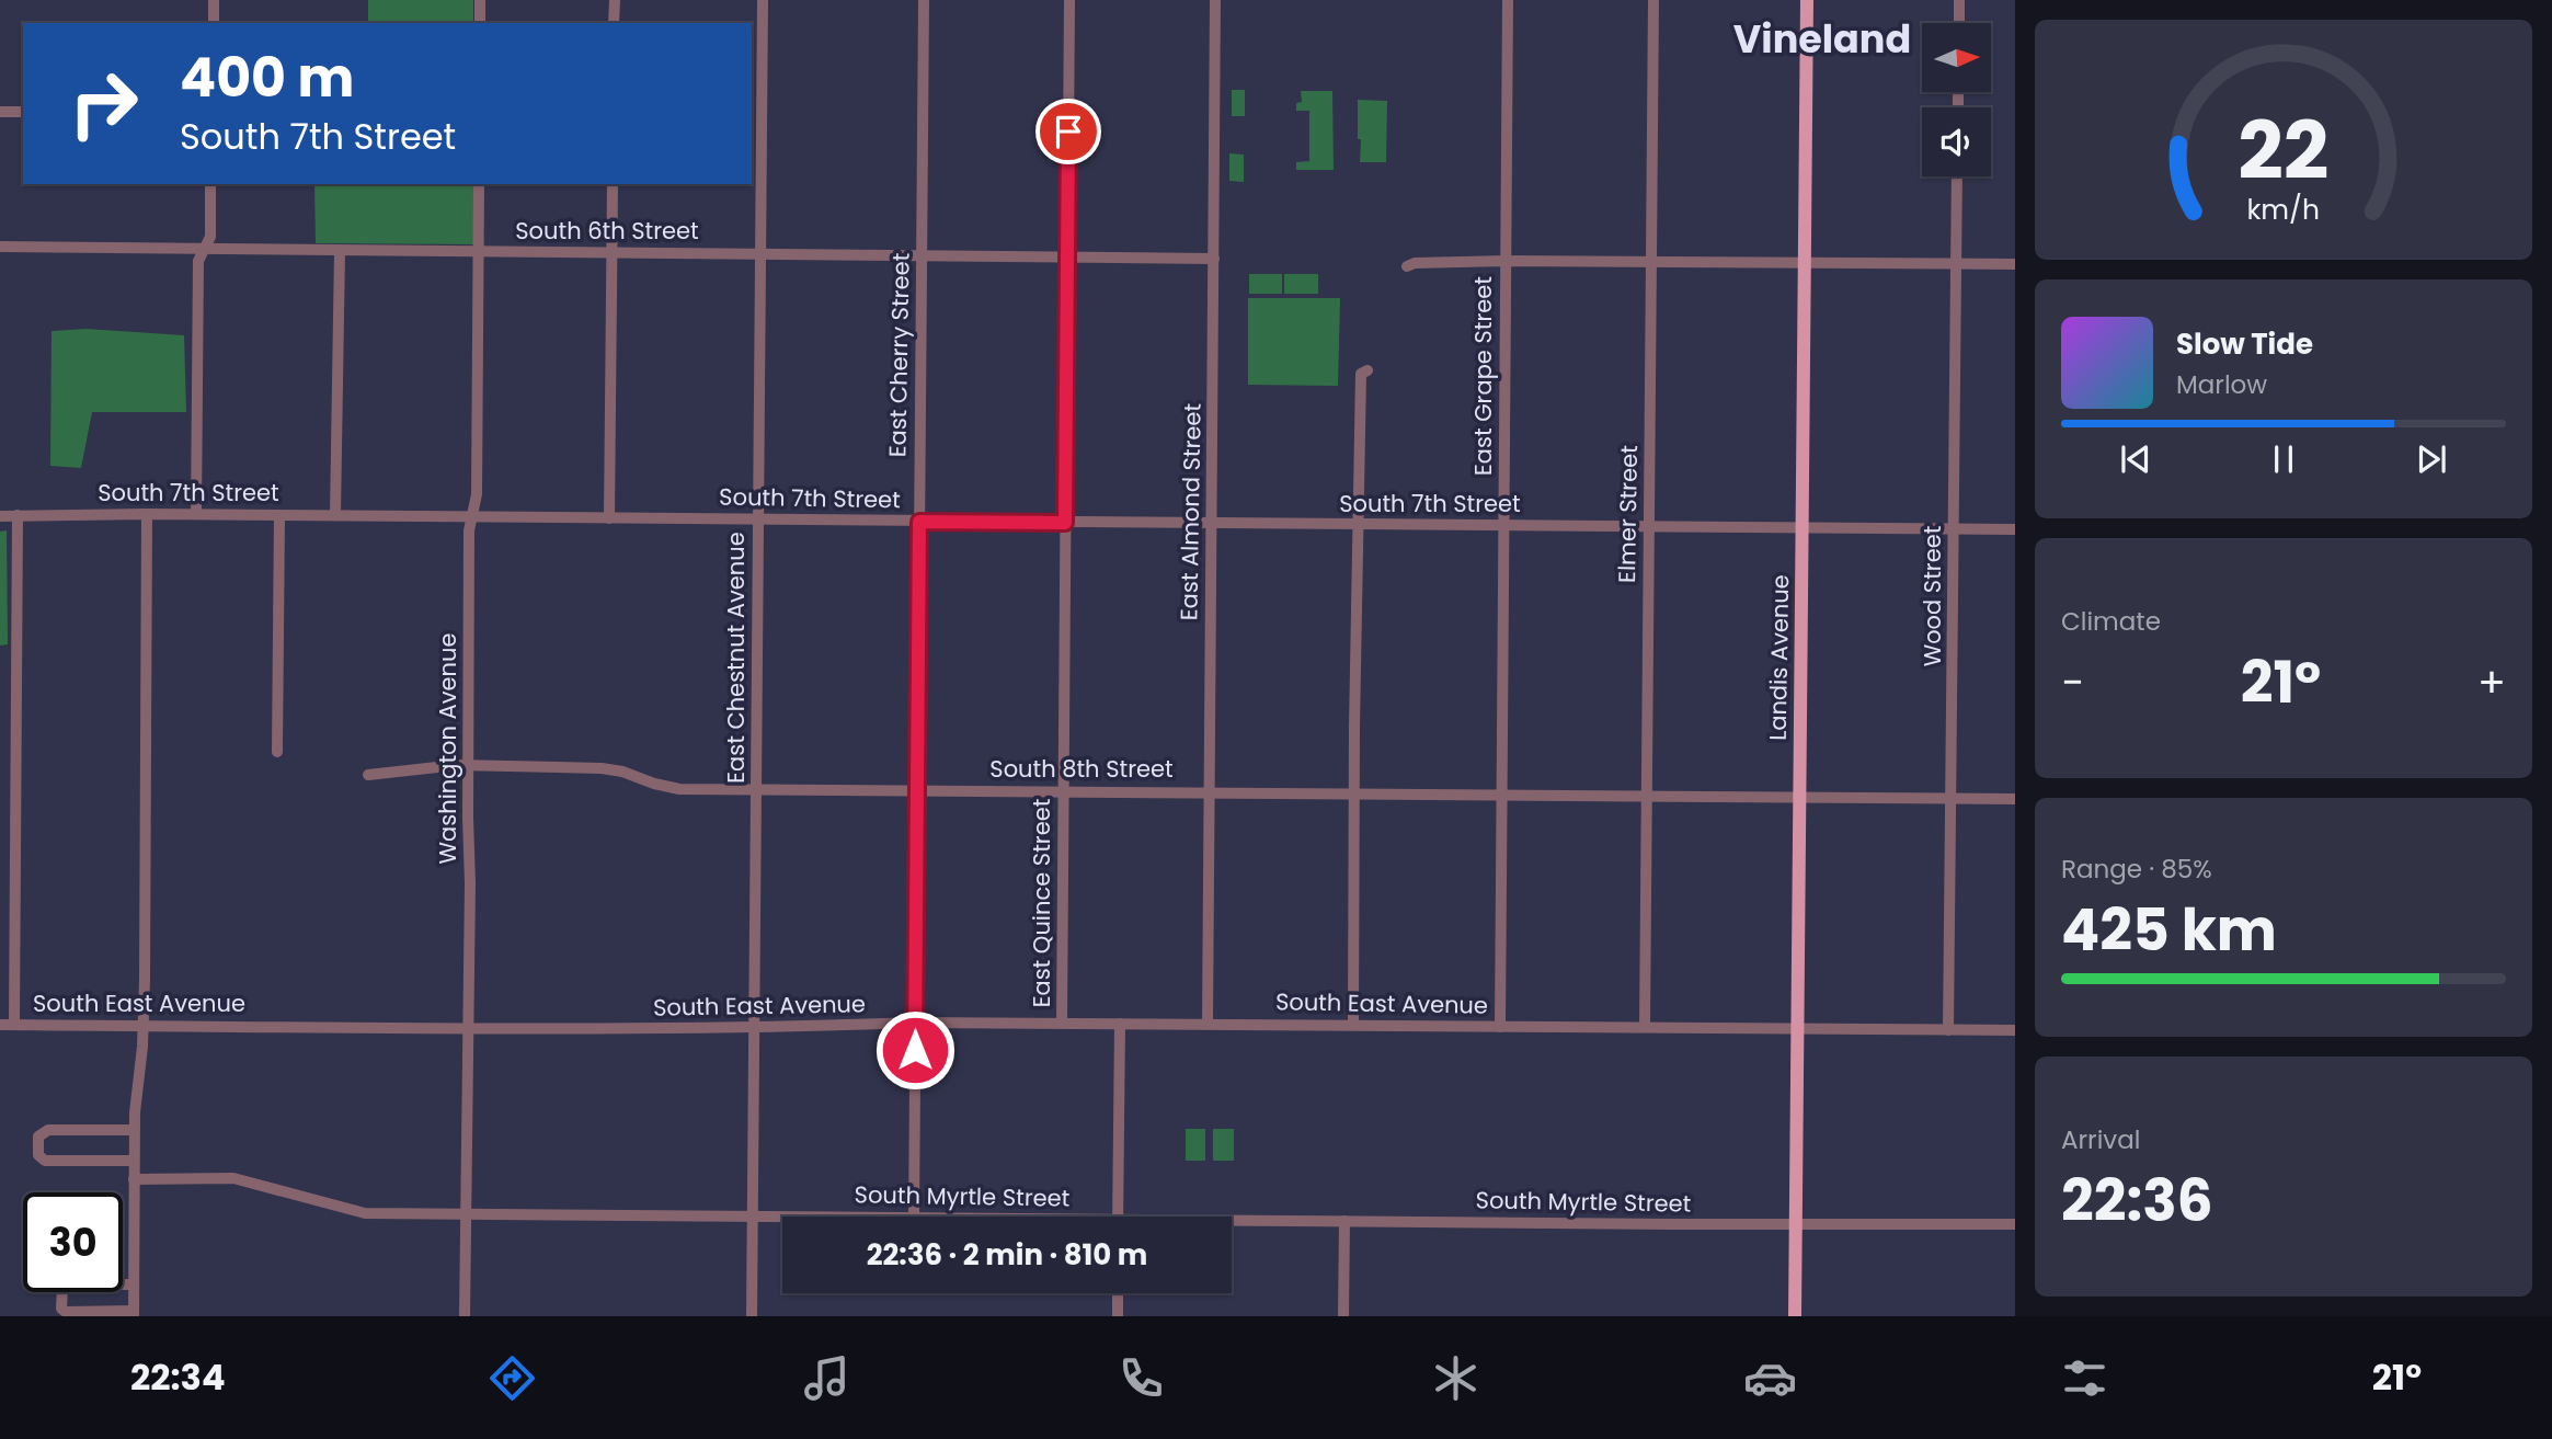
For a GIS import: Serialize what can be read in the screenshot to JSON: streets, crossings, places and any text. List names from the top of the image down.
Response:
{
  "streets": {
    "main road": ["Landis Avenue"],
    "street": [
      "South 6th Street",
      "East Cherry Street",
      "East Grape Street",
      "South 7th Street",
      "East Almond Street",
      "Elmer Street",
      "Wood Street",
      "East Chestnut Avenue",
      "Washington Avenue",
      "South 8th Street",
      "East Quince Street",
      "South East Avenue",
      "South Myrtle Street"
    ]
  },
  "crossings": [
    ["South 6th Street", "East Cherry Street"],
    ["South 6th Street", "East Almond Street"],
    ["South 6th Street", "East Chestnut Avenue"],
    ["South 6th Street", "Washington Avenue"],
    ["South 6th Street", "East Quince Street"],
    ["East Cherry Street", "South 7th Street"],
    ["East Cherry Street", "South 8th Street"],
    ["East Cherry Street", "South East Avenue"],
    ["East Grape Street", "South 7th Street"],
    ["East Grape Street", "South 8th Street"],
    ["East Grape Street", "South East Avenue"],
    ["South 7th Street", "East Almond Street"],
    ["South 7th Street", "Elmer Street"],
    ["South 7th Street", "Wood Street"],
    ["South 7th Street", "East Chestnut Avenue"],
    ["South 7th Street", "Landis Avenue"],
    ["South 7th Street", "Washington Avenue"],
    ["South 7th Street", "East Quince Street"],
    ["East Almond Street", "South 8th Street"],
    ["East Almond Street", "South East Avenue"],
    ["Elmer Street", "South 8th Street"],
    ["Elmer Street", "South East Avenue"],
    ["Wood Street", "South 8th Street"],
    ["Wood Street", "South East Avenue"],
    ["East Chestnut Avenue", "South 8th Street"],
    ["East Chestnut Avenue", "South East Avenue"],
    ["East Chestnut Avenue", "South Myrtle Street"],
    ["Landis Avenue", "South 8th Street"],
    ["Landis Avenue", "South East Avenue"],
    ["Landis Avenue", "South Myrtle Street"],
    ["Washington Avenue", "South 8th Street"],
    ["Washington Avenue", "South East Avenue"],
    ["Washington Avenue", "South Myrtle Street"],
    ["South 8th Street", "East Quince Street"],
    ["East Quince Street", "South East Avenue"]
  ],
  "districts": ["Vineland"],
  "north": "right",
  "page": {
    "turn": ["400 m", "South 7th Street"],
    "song": ["Slow Tide", "Marlow"],
    "tile": [
      "Climate",
      ["Range · 85%", "425 km"],
      ["Arrival", "22:36"]
    ],
    "heat": ["−", "21°", "+"],
    "limit": "30",
    "trip": "22:36 · 2 min · 810 m",
    "tabs": ["22:34", "21°"],
    "gauge": ["22", "km/h"]
  }
}
